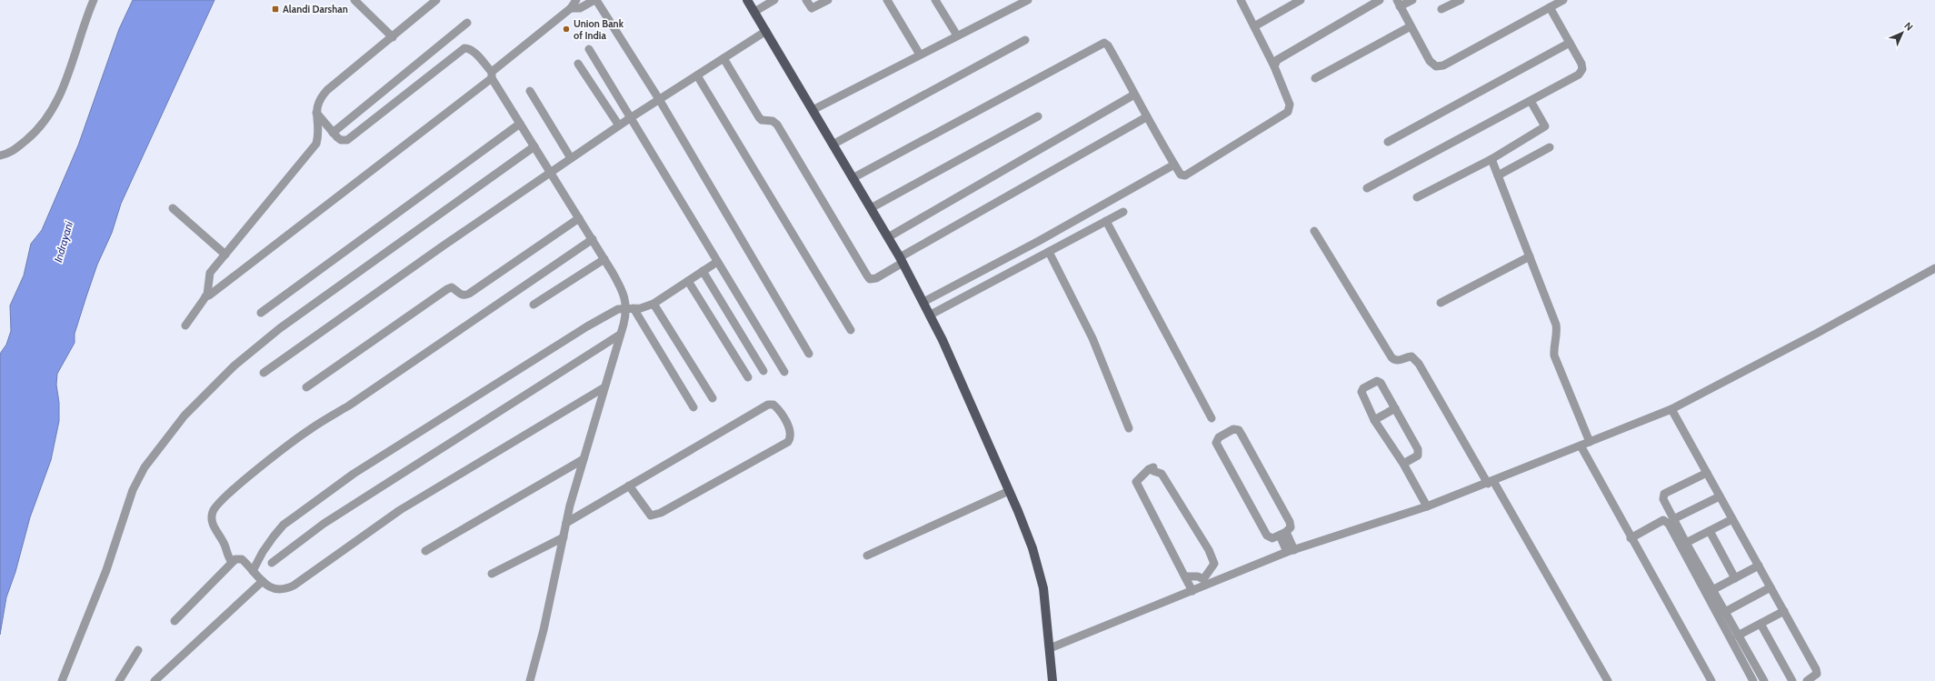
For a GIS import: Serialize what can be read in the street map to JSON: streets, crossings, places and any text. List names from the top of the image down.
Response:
{
  "water": ["Indrayani"],
  "places": {
    "transit": ["Alandi Darshan"],
    "other": ["Union Bank of India"]
  },
  "north": "top right"
}
